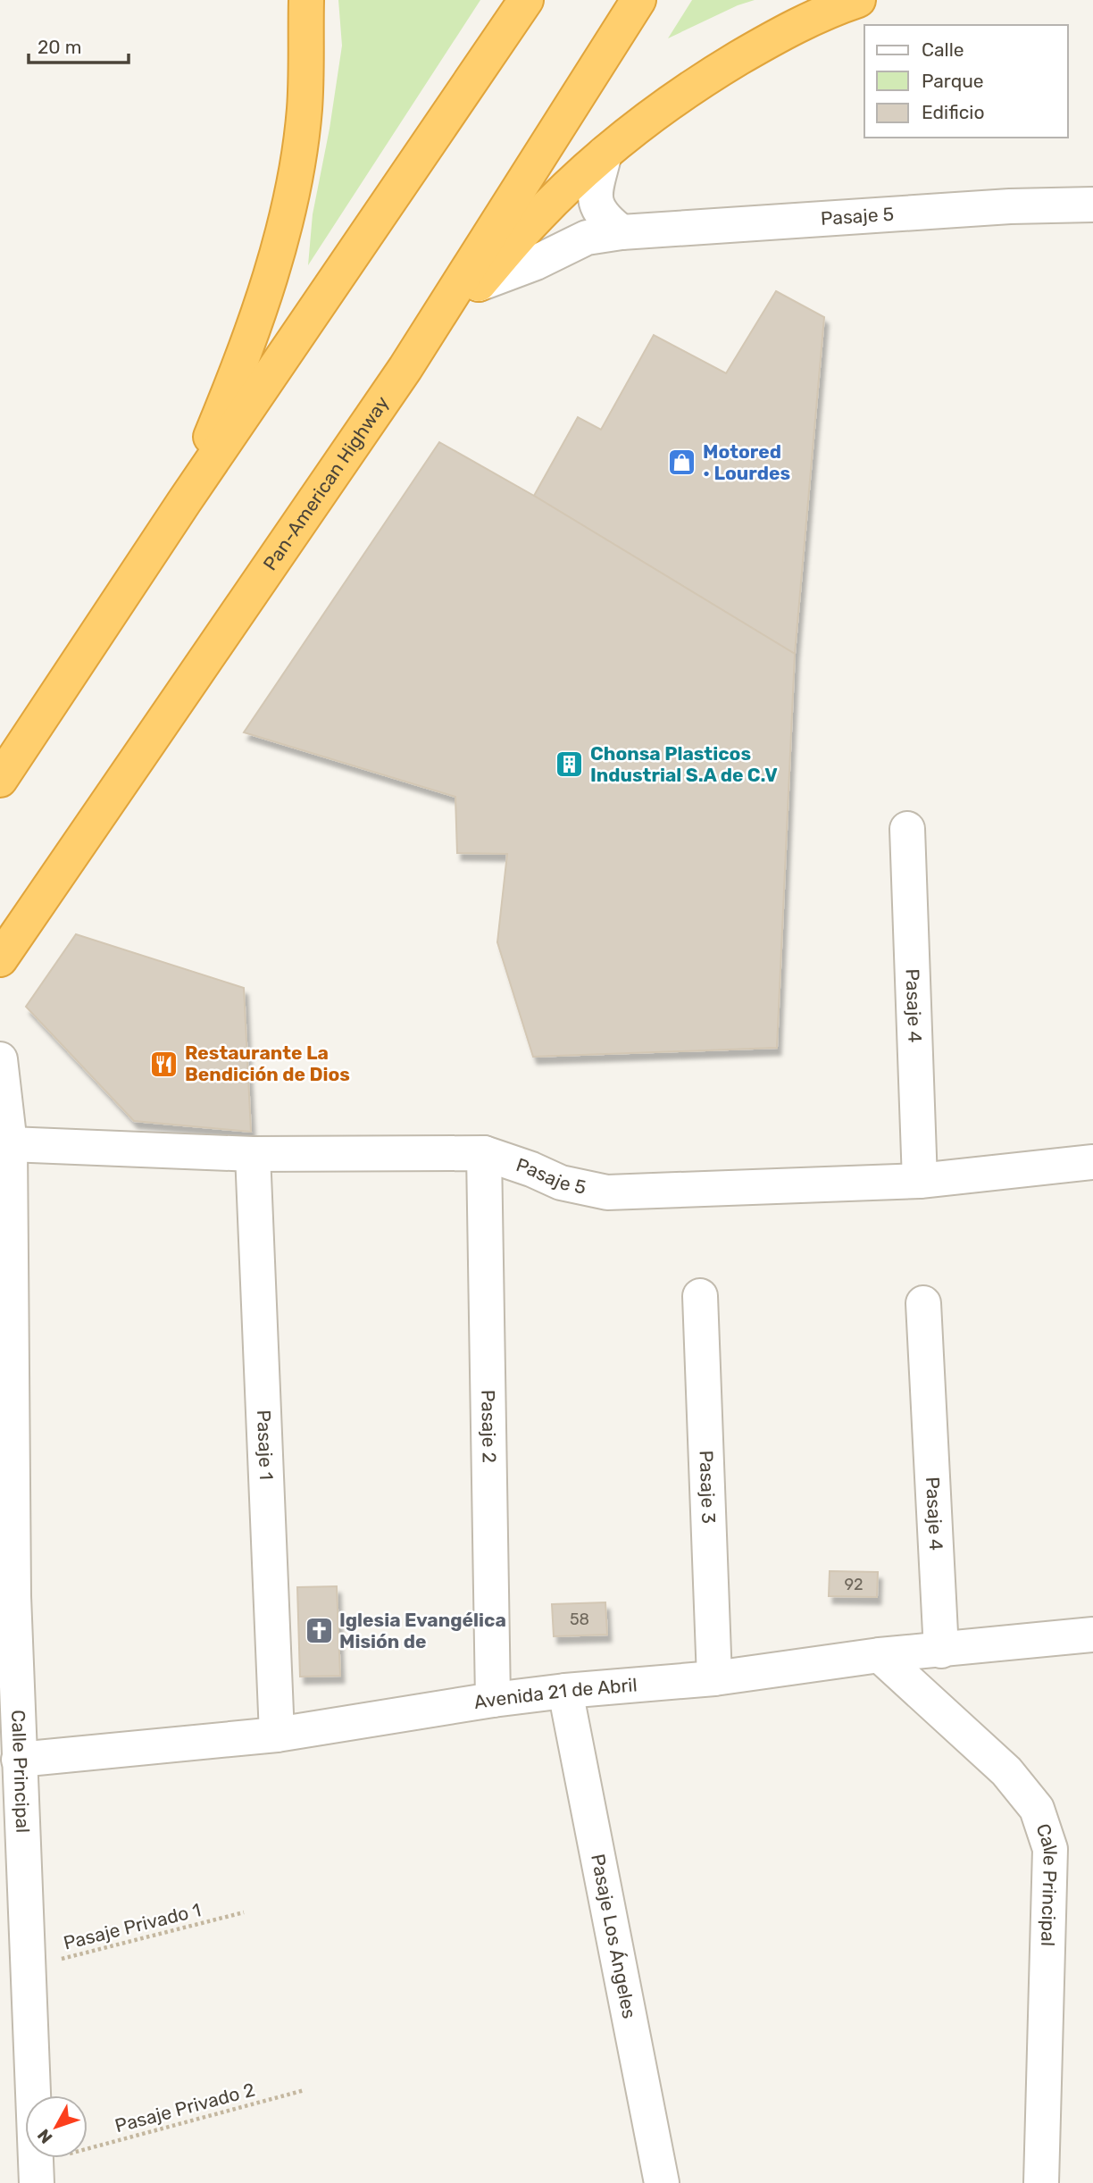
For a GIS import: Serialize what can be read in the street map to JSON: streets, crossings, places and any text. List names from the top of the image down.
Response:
{
  "streets": {
    "highway": ["Pan-American Highway"],
    "street": [
      "Pasaje 5",
      "Pasaje 4",
      "Pasaje 2",
      "Pasaje 1",
      "Pasaje 3",
      "Avenida 21 de Abril",
      "Calle Principal",
      "Pasaje Los Ángeles"
    ],
    "path": ["Pasaje Privado 1", "Pasaje Privado 2"]
  },
  "crossings": [
    ["Pasaje 5", "Pasaje 4"],
    ["Pasaje 5", "Pasaje 2"],
    ["Pasaje 5", "Pasaje 1"],
    ["Pasaje 5", "Calle Principal"],
    ["Pasaje 4", "Avenida 21 de Abril"],
    ["Pasaje 2", "Avenida 21 de Abril"],
    ["Pasaje 1", "Avenida 21 de Abril"],
    ["Pasaje 3", "Avenida 21 de Abril"],
    ["Avenida 21 de Abril", "Calle Principal"],
    ["Avenida 21 de Abril", "Pasaje Los Ángeles"],
    ["Calle Principal", "Pasaje Privado 1"],
    ["Calle Principal", "Pasaje Privado 2"]
  ],
  "places": {
    "shop": ["Motored • Lourdes"],
    "building": ["Chonsa Plasticos Industrial S.A de C.V"],
    "restaurant": ["Restaurante La Bendición de Dios"],
    "church": ["Iglesia Evangélica Misión de"]
  },
  "house_numbers": ["92", "58"],
  "legend": ["Calle", "Parque", "Edificio"],
  "scale_bar": "20 m",
  "north": "bottom left"
}
